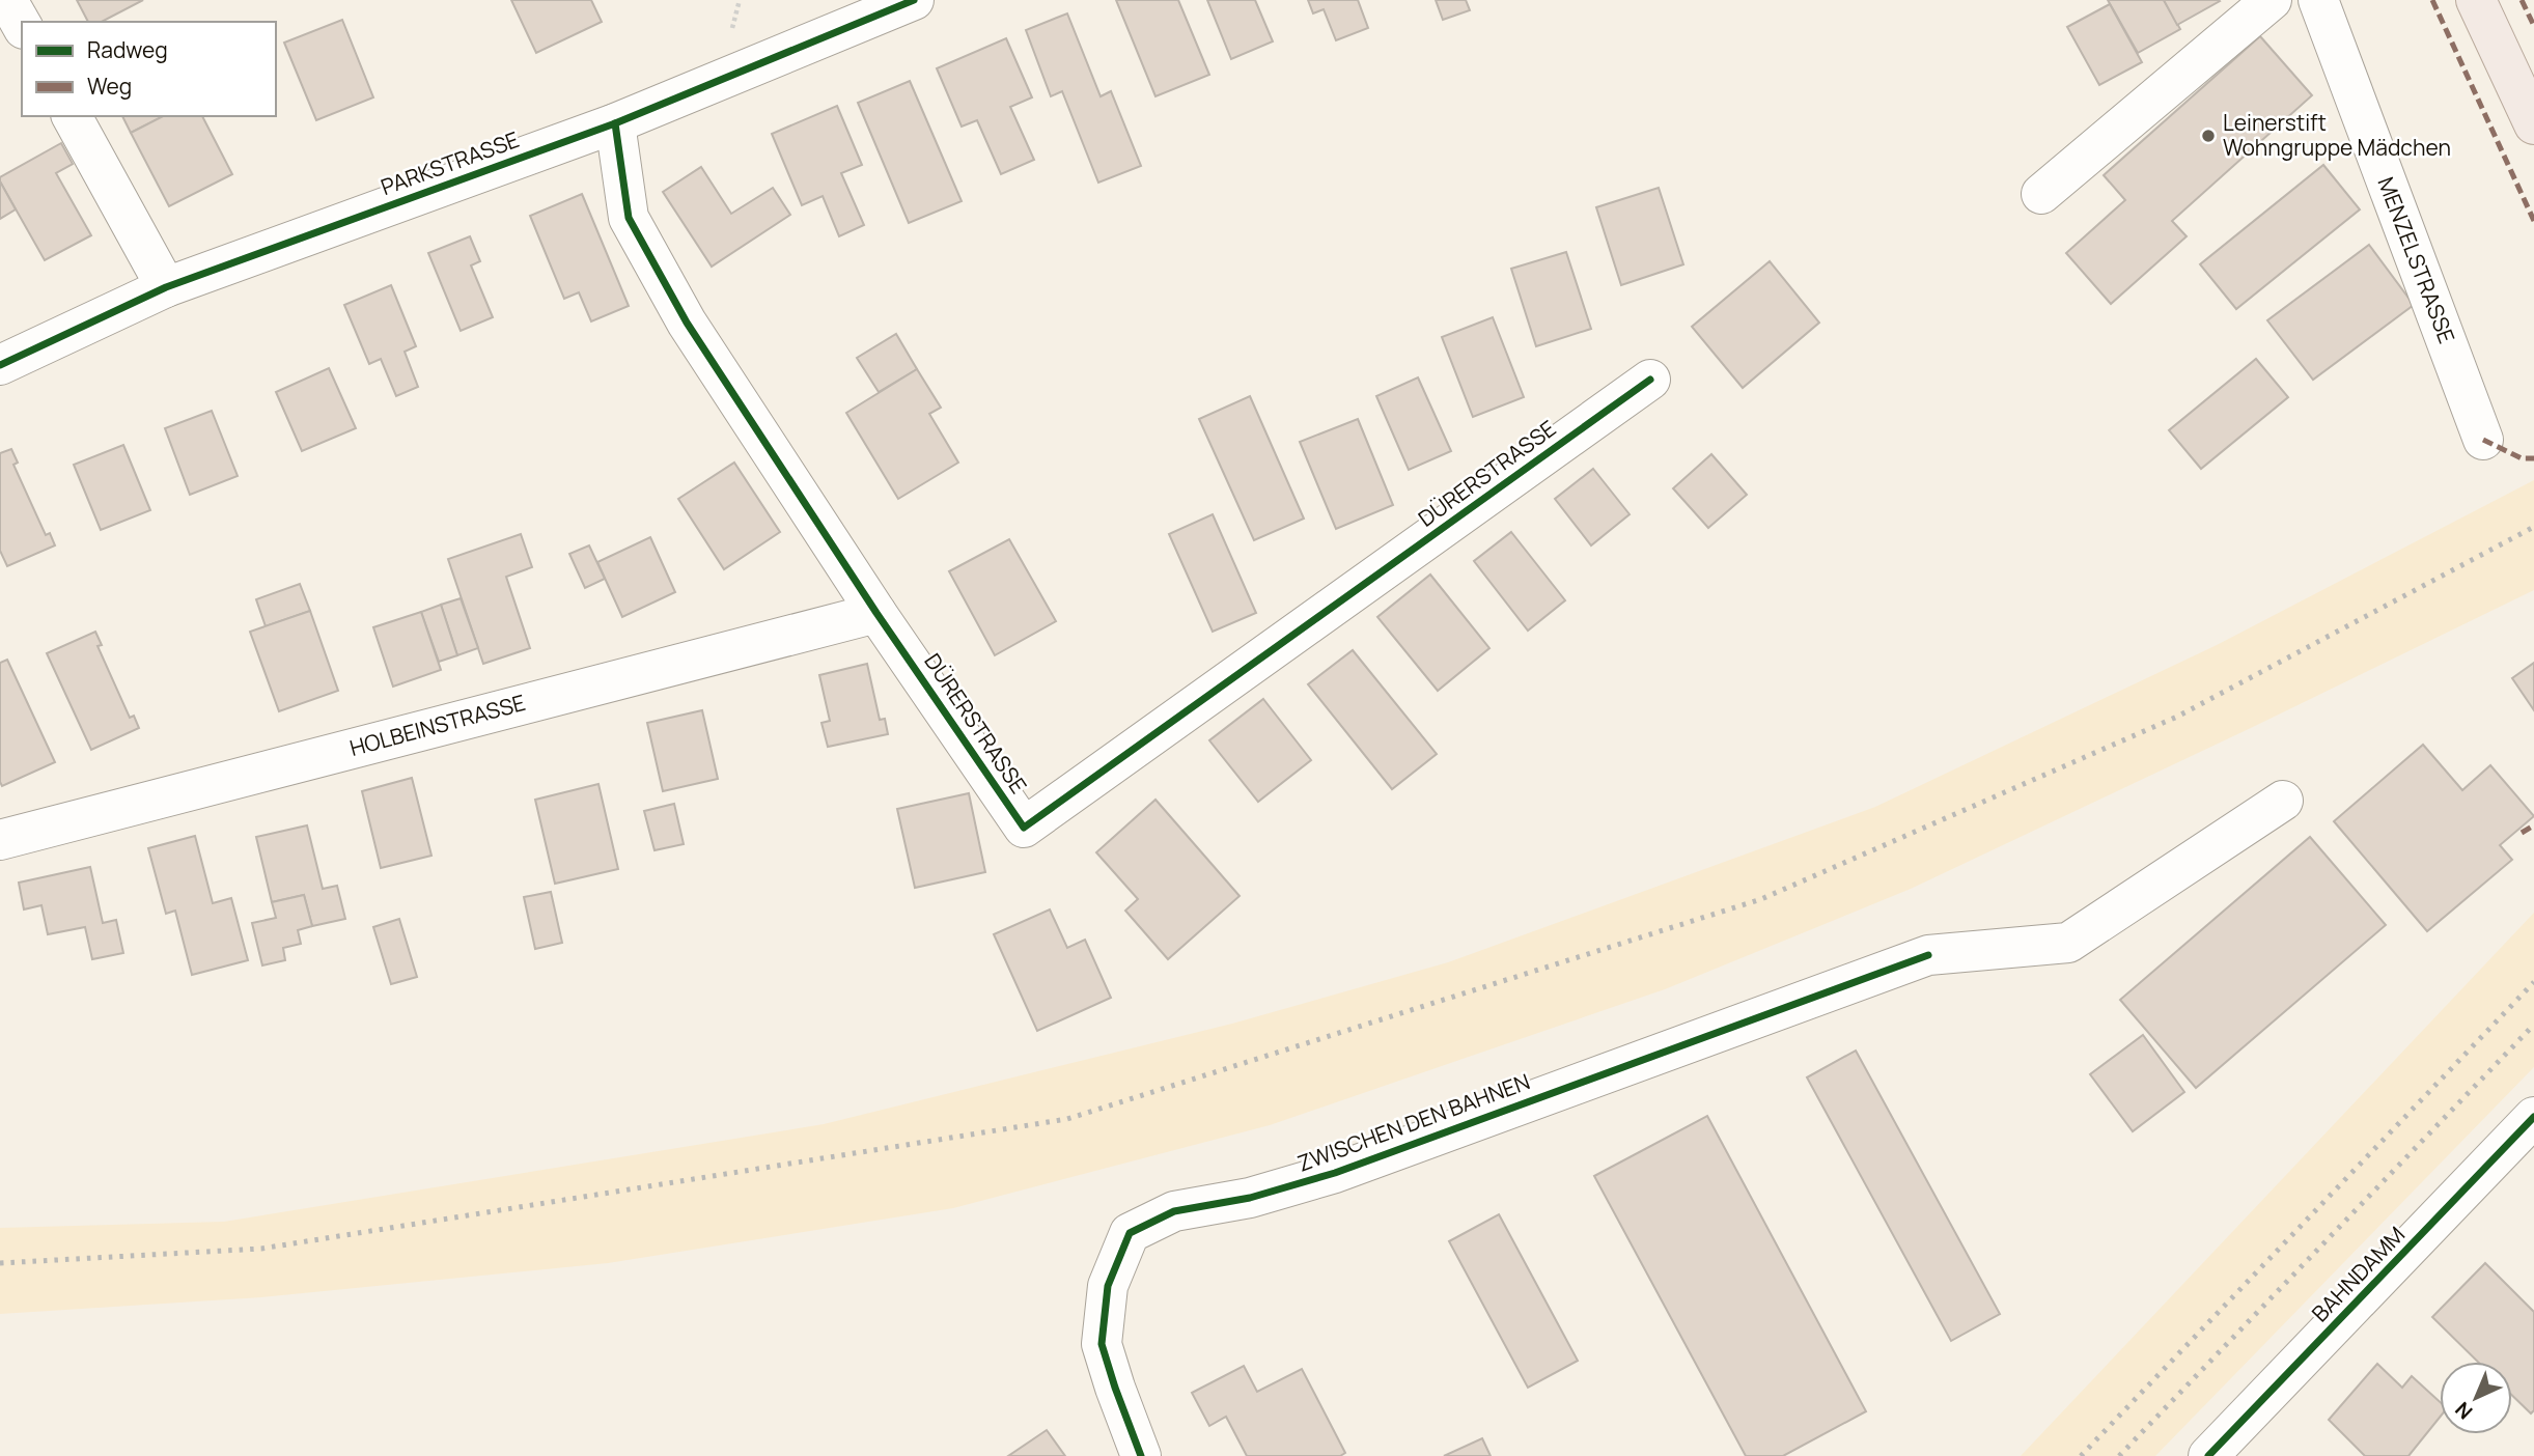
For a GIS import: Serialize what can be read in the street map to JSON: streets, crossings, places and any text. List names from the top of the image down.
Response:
{
  "streets": {
    "street": [
      "PARKSTRASSE",
      "MENZELSTRASSE",
      "DÜRERSTRASSE",
      "HOLBEINSTRASSE",
      "ZWISCHEN DEN BAHNEN",
      "BAHNDAMM"
    ]
  },
  "crossings": [
    ["PARKSTRASSE", "DÜRERSTRASSE"],
    ["DÜRERSTRASSE", "HOLBEINSTRASSE"]
  ],
  "places": ["Leinerstift Wohngruppe Mädchen"],
  "legend": ["Radweg", "Weg"],
  "north": "bottom left"
}
